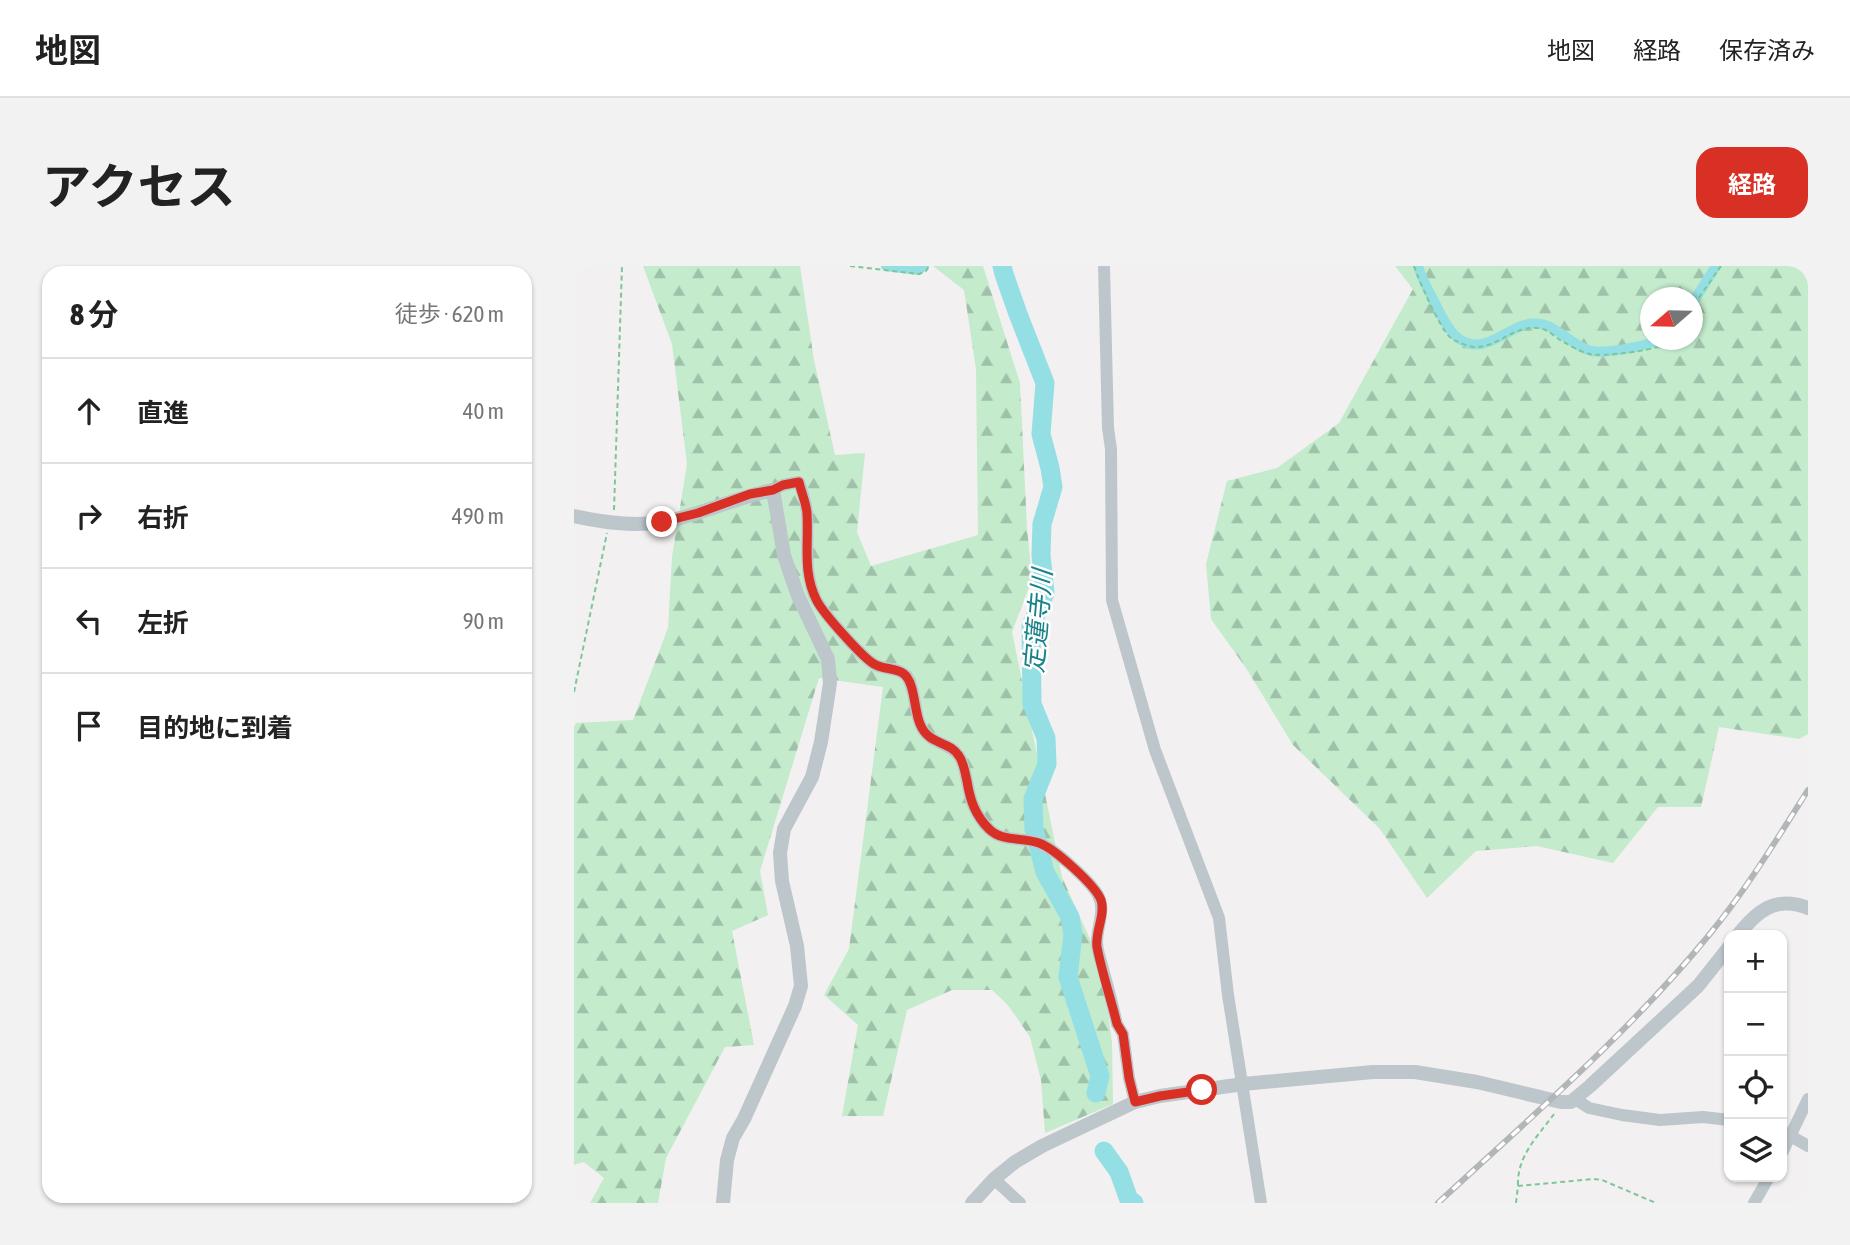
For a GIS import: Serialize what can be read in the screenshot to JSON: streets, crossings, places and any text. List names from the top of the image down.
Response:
{
  "water": ["定蓮寺川"],
  "north": "left",
  "page": {
    "header": "地図",
    "nav": ["地図", "経路", "保存済み"],
    "title": "アクセス",
    "buttons": "経路",
    "heading": ["8 分", "徒歩 · 620 m"],
    "list": [
      ["直進", "40 m"],
      ["右折", "490 m"],
      ["左折", "90 m"],
      "目的地に到着"
    ],
    "map_buttons": ["+", "−"]
  }
}
